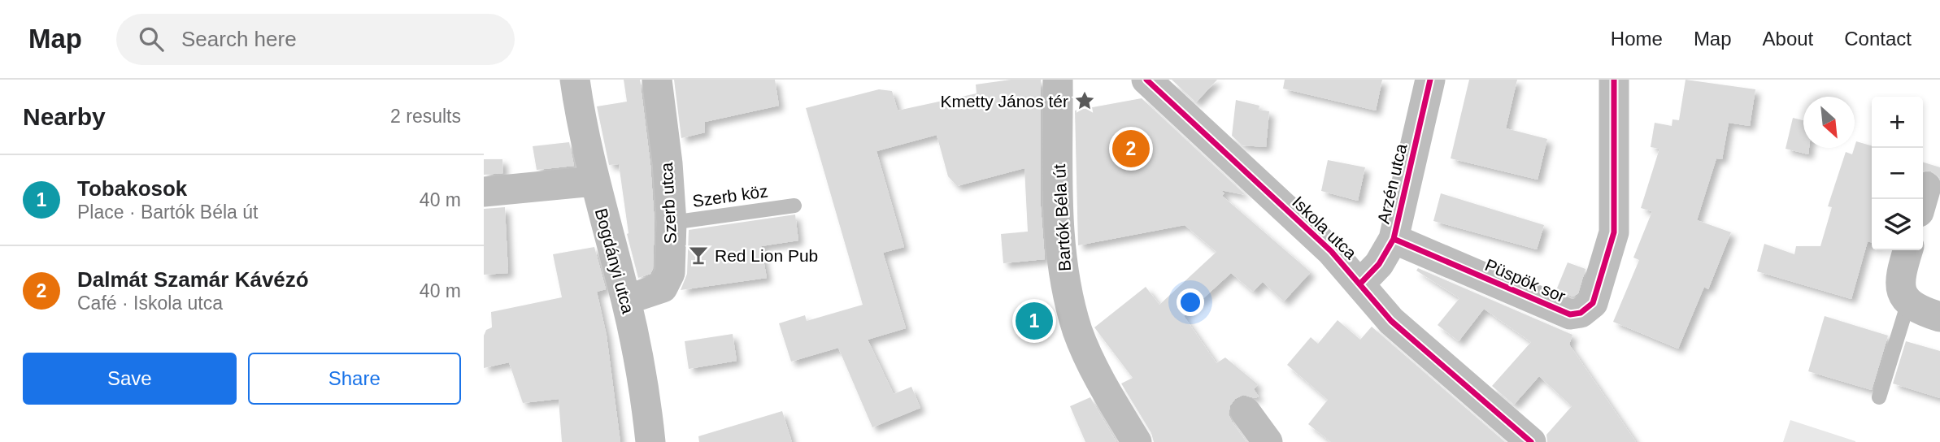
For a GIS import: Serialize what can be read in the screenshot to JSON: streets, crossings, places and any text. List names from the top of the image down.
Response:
{
  "streets": {
    "street": [
      "Arzén utca",
      "Szerb utca",
      "Bartók Béla út",
      "Iskola utca",
      "Bogdányi utca",
      "Püspök sor"
    ],
    "lane": ["Szerb köz"]
  },
  "crossings": [
    ["Arzén utca", "Iskola utca"],
    ["Arzén utca", "Püspök sor"],
    ["Szerb köz", "Szerb utca"],
    ["Szerb utca", "Bogdányi utca"]
  ],
  "places": {
    "place": ["Kmetty János tér"],
    "bar": ["Red Lion Pub"]
  },
  "north": "bottom right",
  "page": {
    "header": "Map",
    "search": "Search here",
    "nav": [
      "Home",
      "Map",
      "About",
      "Contact"
    ],
    "heading": ["Nearby", "2 results"],
    "map_buttons": ["+", "−"],
    "pins": ["2", "1"],
    "list": [
      {
        "mark": "1",
        "name": "Tobakosok",
        "note": "Place · Bartók Béla út",
        "value": "40 m"
      },
      {
        "mark": "2",
        "name": "Dalmát Szamár Kávézó",
        "note": "Café · Iskola utca",
        "value": "40 m"
      }
    ],
    "buttons": ["Save", "Share"]
  }
}
